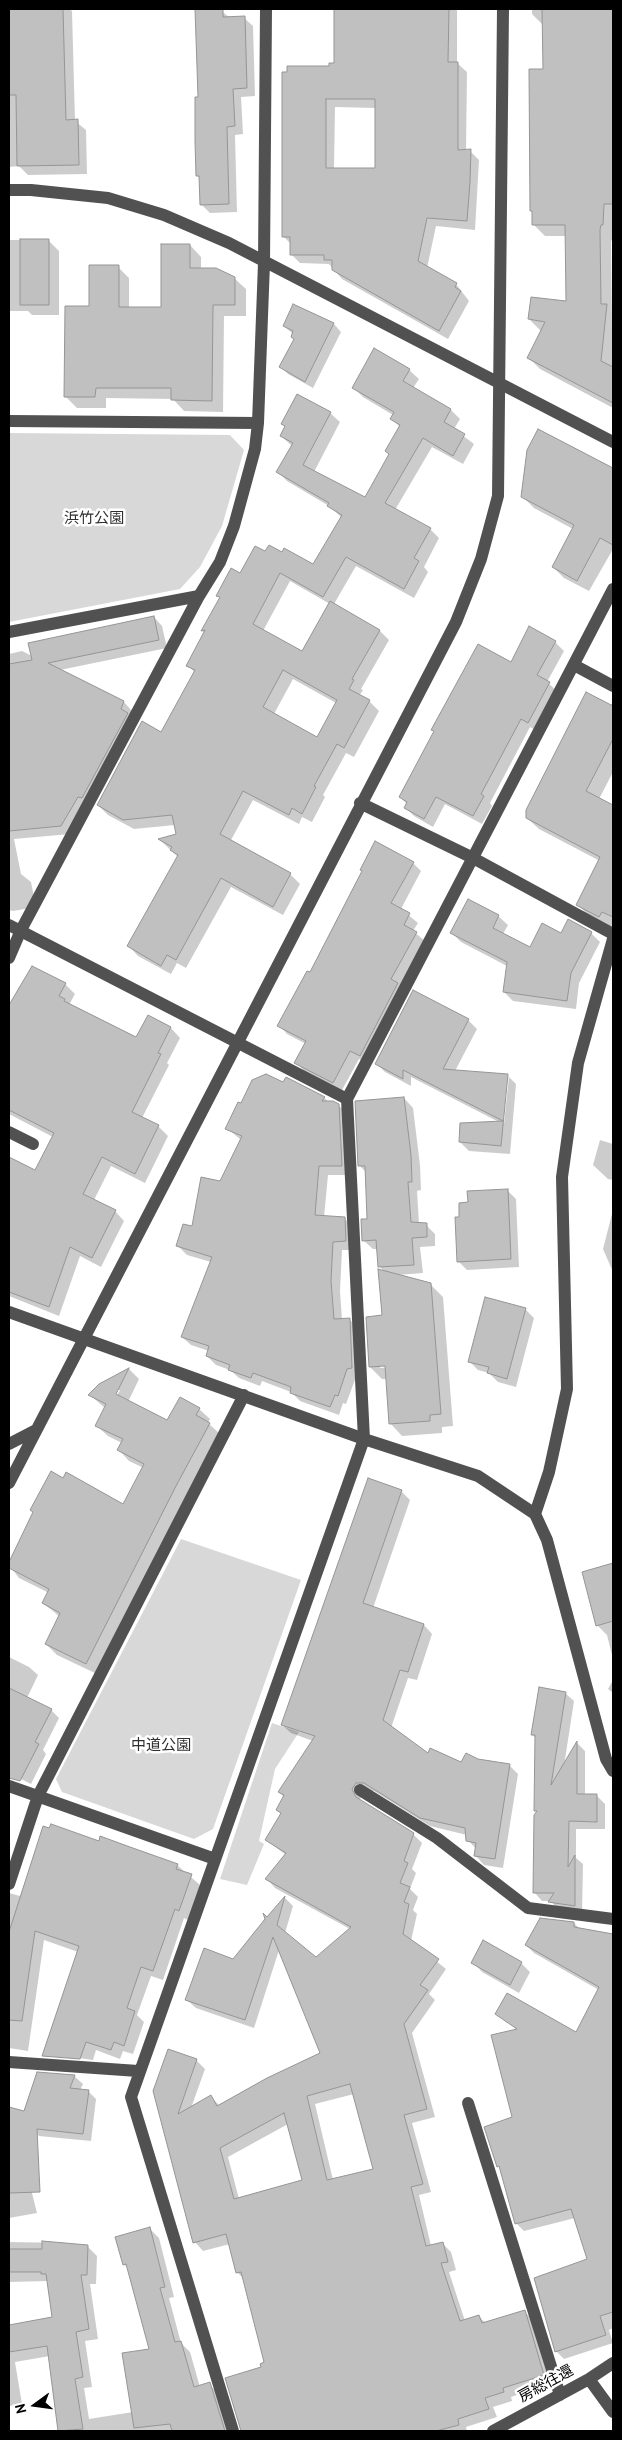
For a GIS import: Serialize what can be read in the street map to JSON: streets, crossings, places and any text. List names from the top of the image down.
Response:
{
  "streets": {
    "street": ["房総往還"]
  },
  "parks": ["浜竹公園", "中道公園"],
  "north": "left"
}
